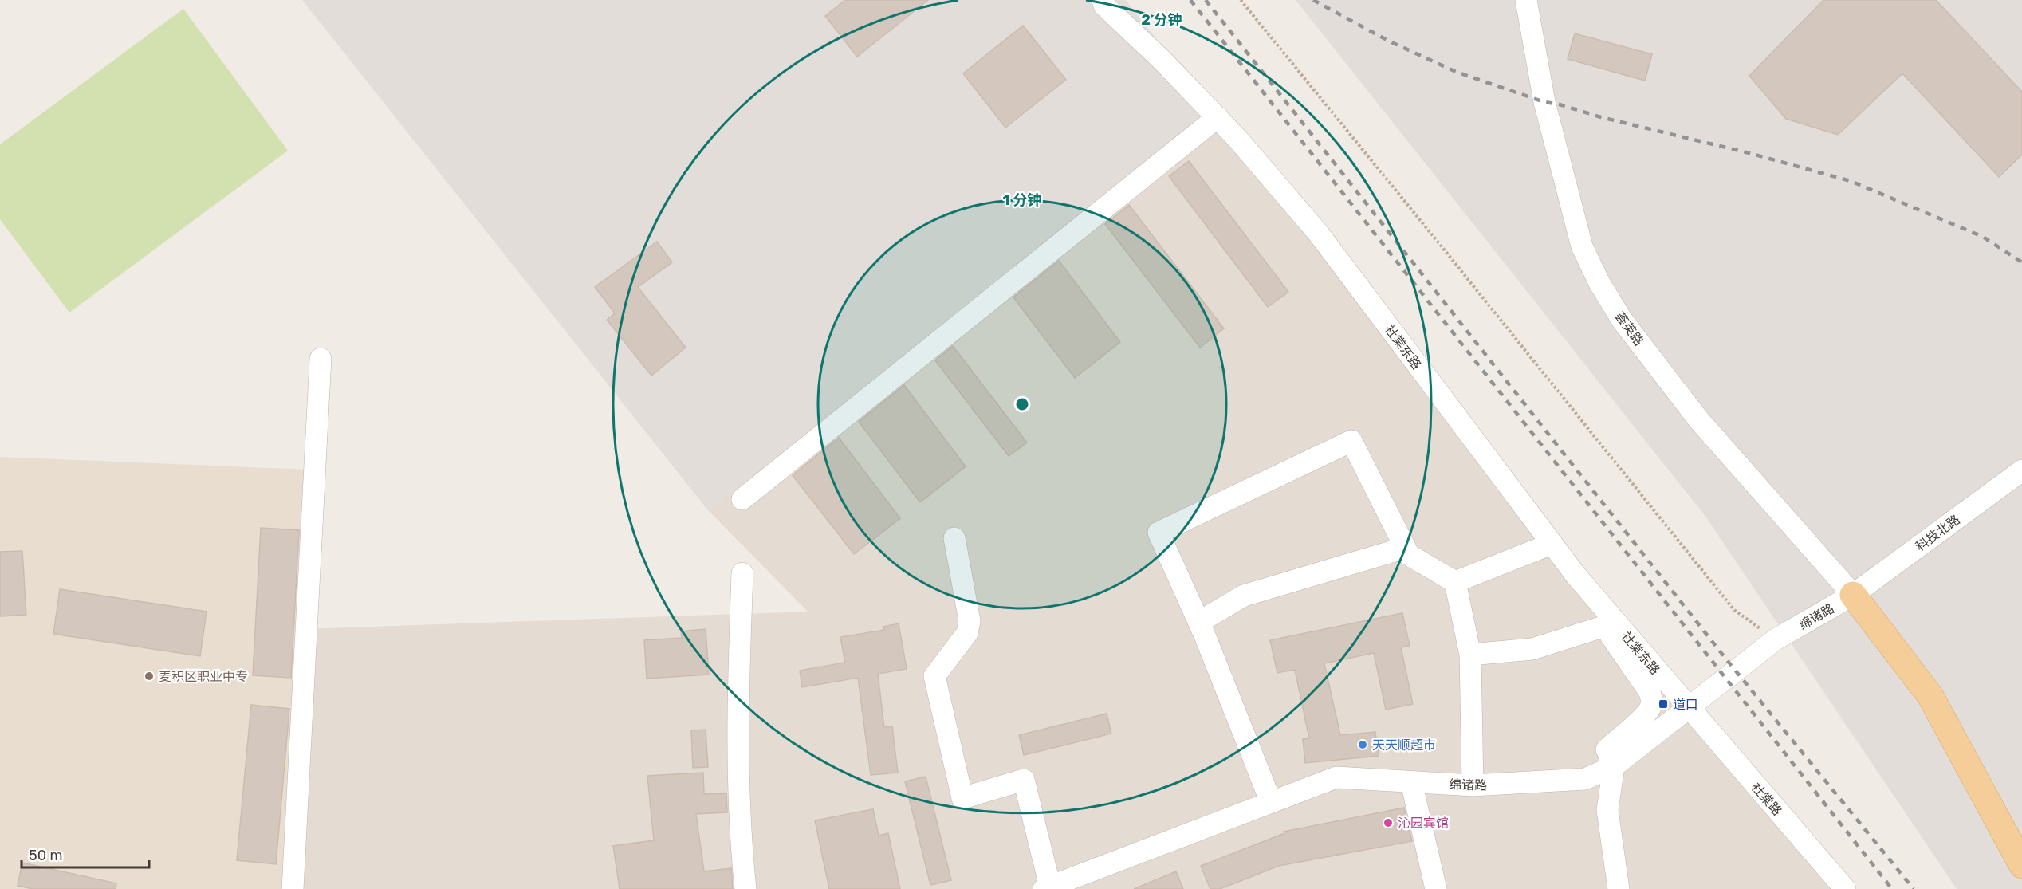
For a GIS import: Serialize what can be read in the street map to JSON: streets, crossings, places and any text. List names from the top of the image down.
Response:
{
  "streets": {
    "street": [
      "荟英路",
      "社棠东路",
      "科技北路",
      "绵诸路",
      "社棠路"
    ]
  },
  "crossings": [
    ["荟英路", "科技北路"],
    ["荟英路", "绵诸路"],
    ["社棠东路", "绵诸路"],
    ["社棠东路", "社棠路"],
    ["科技北路", "绵诸路"],
    ["绵诸路", "社棠路"]
  ],
  "places": {
    "other": ["麦积区职业中专", "天天顺超市", "沁园宾馆"],
    "transit": ["道口"]
  },
  "scale_bar": "50 m",
  "rings": ["2 分钟", "1 分钟"]
}
